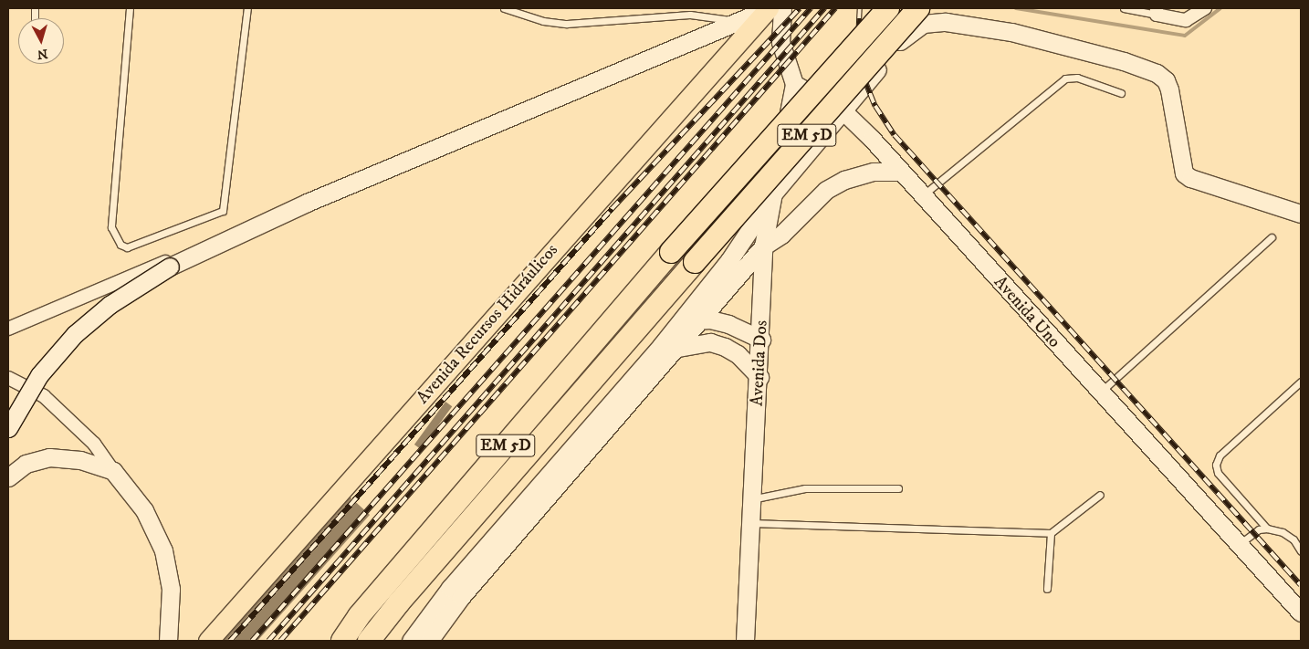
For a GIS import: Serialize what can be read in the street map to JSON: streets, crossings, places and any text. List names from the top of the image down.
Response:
{
  "streets": {
    "highway": ["EM 5D"],
    "main road": ["Avenida Uno", "Avenida Recursos Hidráulicos", "Avenida Dos"]
  },
  "crossings": [
    ["Avenida Uno", "Avenida Dos"]
  ],
  "north": "bottom"
}
